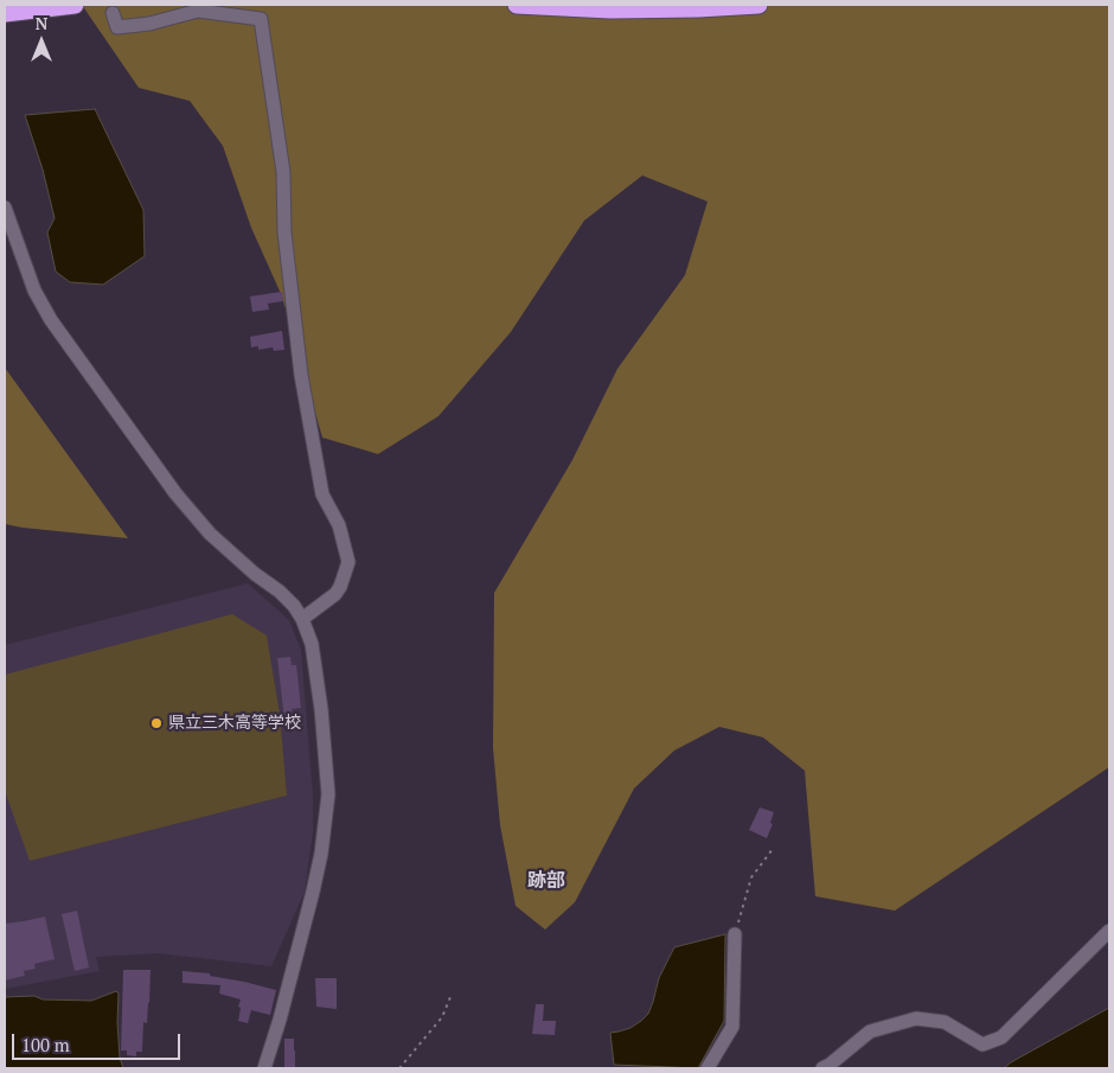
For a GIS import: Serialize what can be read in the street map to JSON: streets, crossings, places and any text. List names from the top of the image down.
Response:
{
  "districts": ["跡部"],
  "places": ["県立三木高等学校"],
  "scale_bar": "100 m",
  "north": "top"
}
